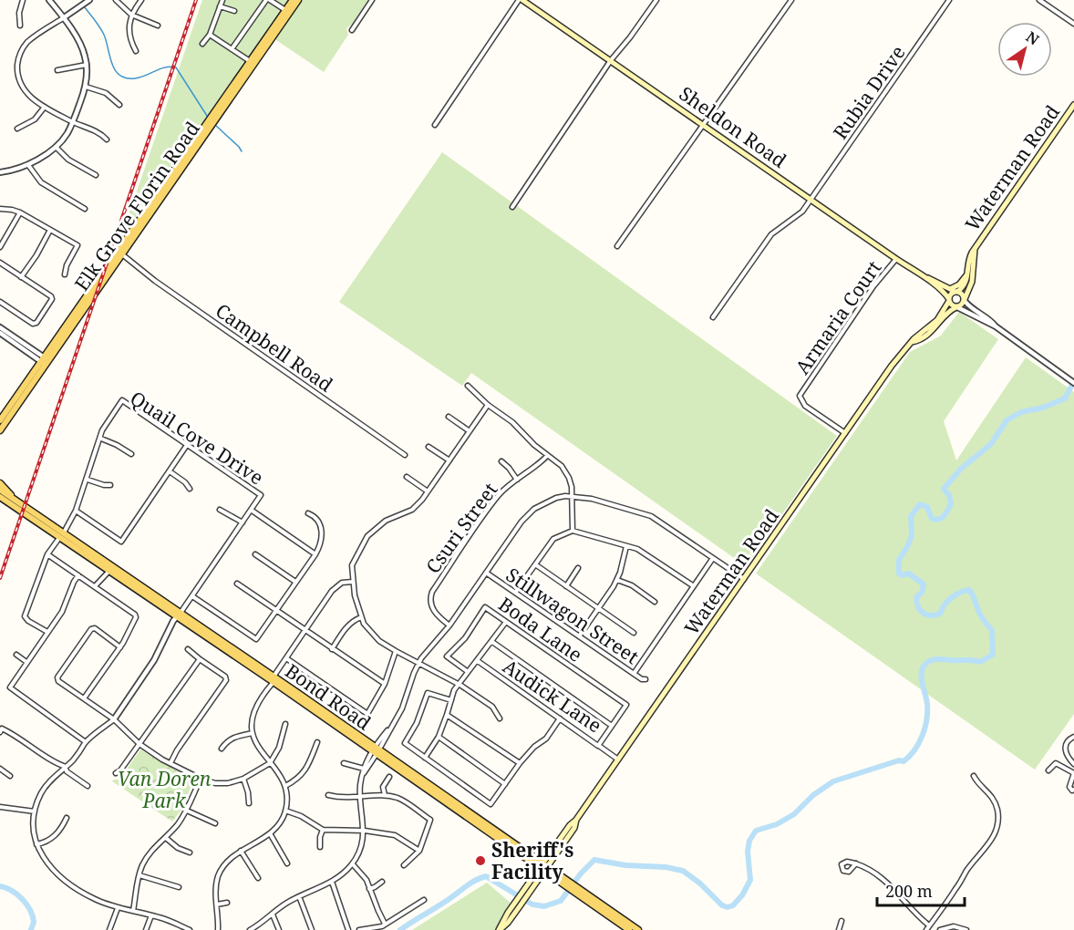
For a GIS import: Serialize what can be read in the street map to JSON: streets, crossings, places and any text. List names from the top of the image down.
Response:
{
  "streets": {
    "main road": [
      "Sheldon Road",
      "Waterman Road",
      "Elk Grove Florin Road",
      "Bond Road"
    ],
    "street": [
      "Rubia Drive",
      "Armaria Court",
      "Campbell Road",
      "Quail Cove Drive",
      "Csuri Street",
      "Stillwagon Street",
      "Boda Lane",
      "Audick Lane"
    ]
  },
  "crossings": [
    ["Rubia Drive", "Sheldon Road"],
    ["Sheldon Road", "Waterman Road"],
    ["Sheldon Road", "Armaria Court"],
    ["Waterman Road", "Armaria Court"],
    ["Waterman Road", "Bond Road"],
    ["Elk Grove Florin Road", "Campbell Road"],
    ["Quail Cove Drive", "Bond Road"],
    ["Boda Lane", "Audick Lane"]
  ],
  "parks": ["Van Doren Park"],
  "places": ["Sheriff's Facility"],
  "scale_bar": "200 m",
  "north": "top right"
}
